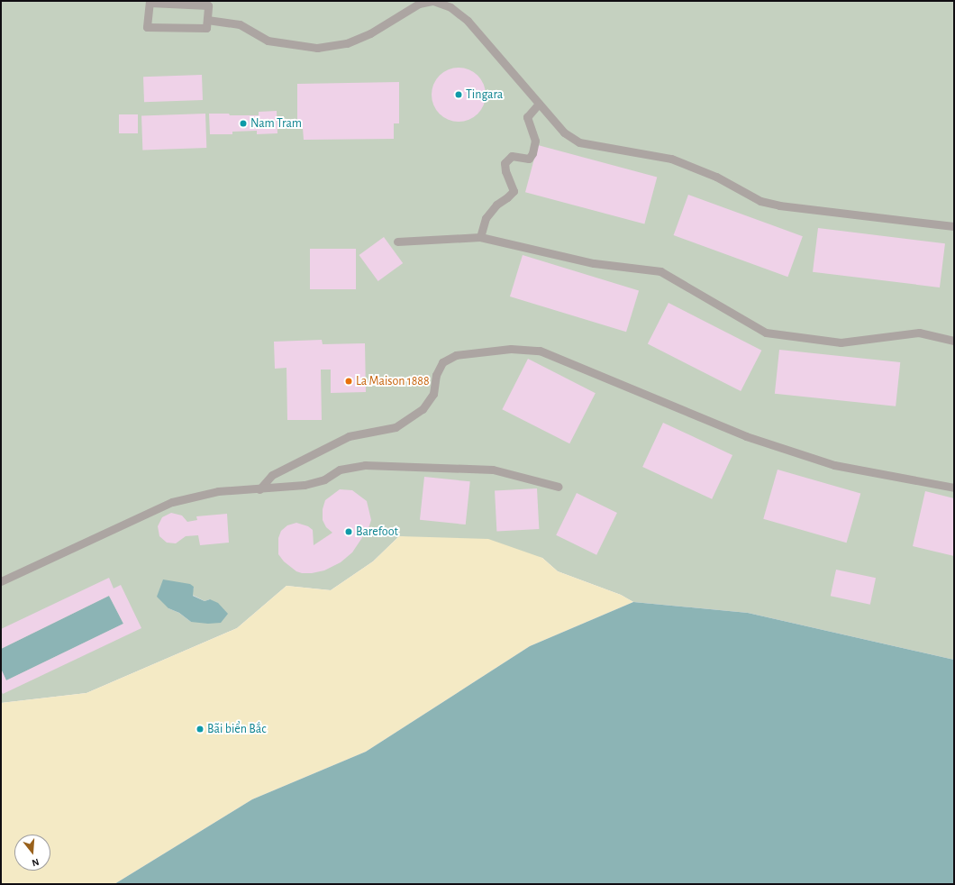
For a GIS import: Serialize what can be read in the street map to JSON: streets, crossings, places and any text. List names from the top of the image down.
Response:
{
  "places": [
    "Tingara",
    "Nam Tram",
    "La Maison 1888",
    "Barefoot",
    "Bãi biển Bắc"
  ],
  "north": "bottom"
}
